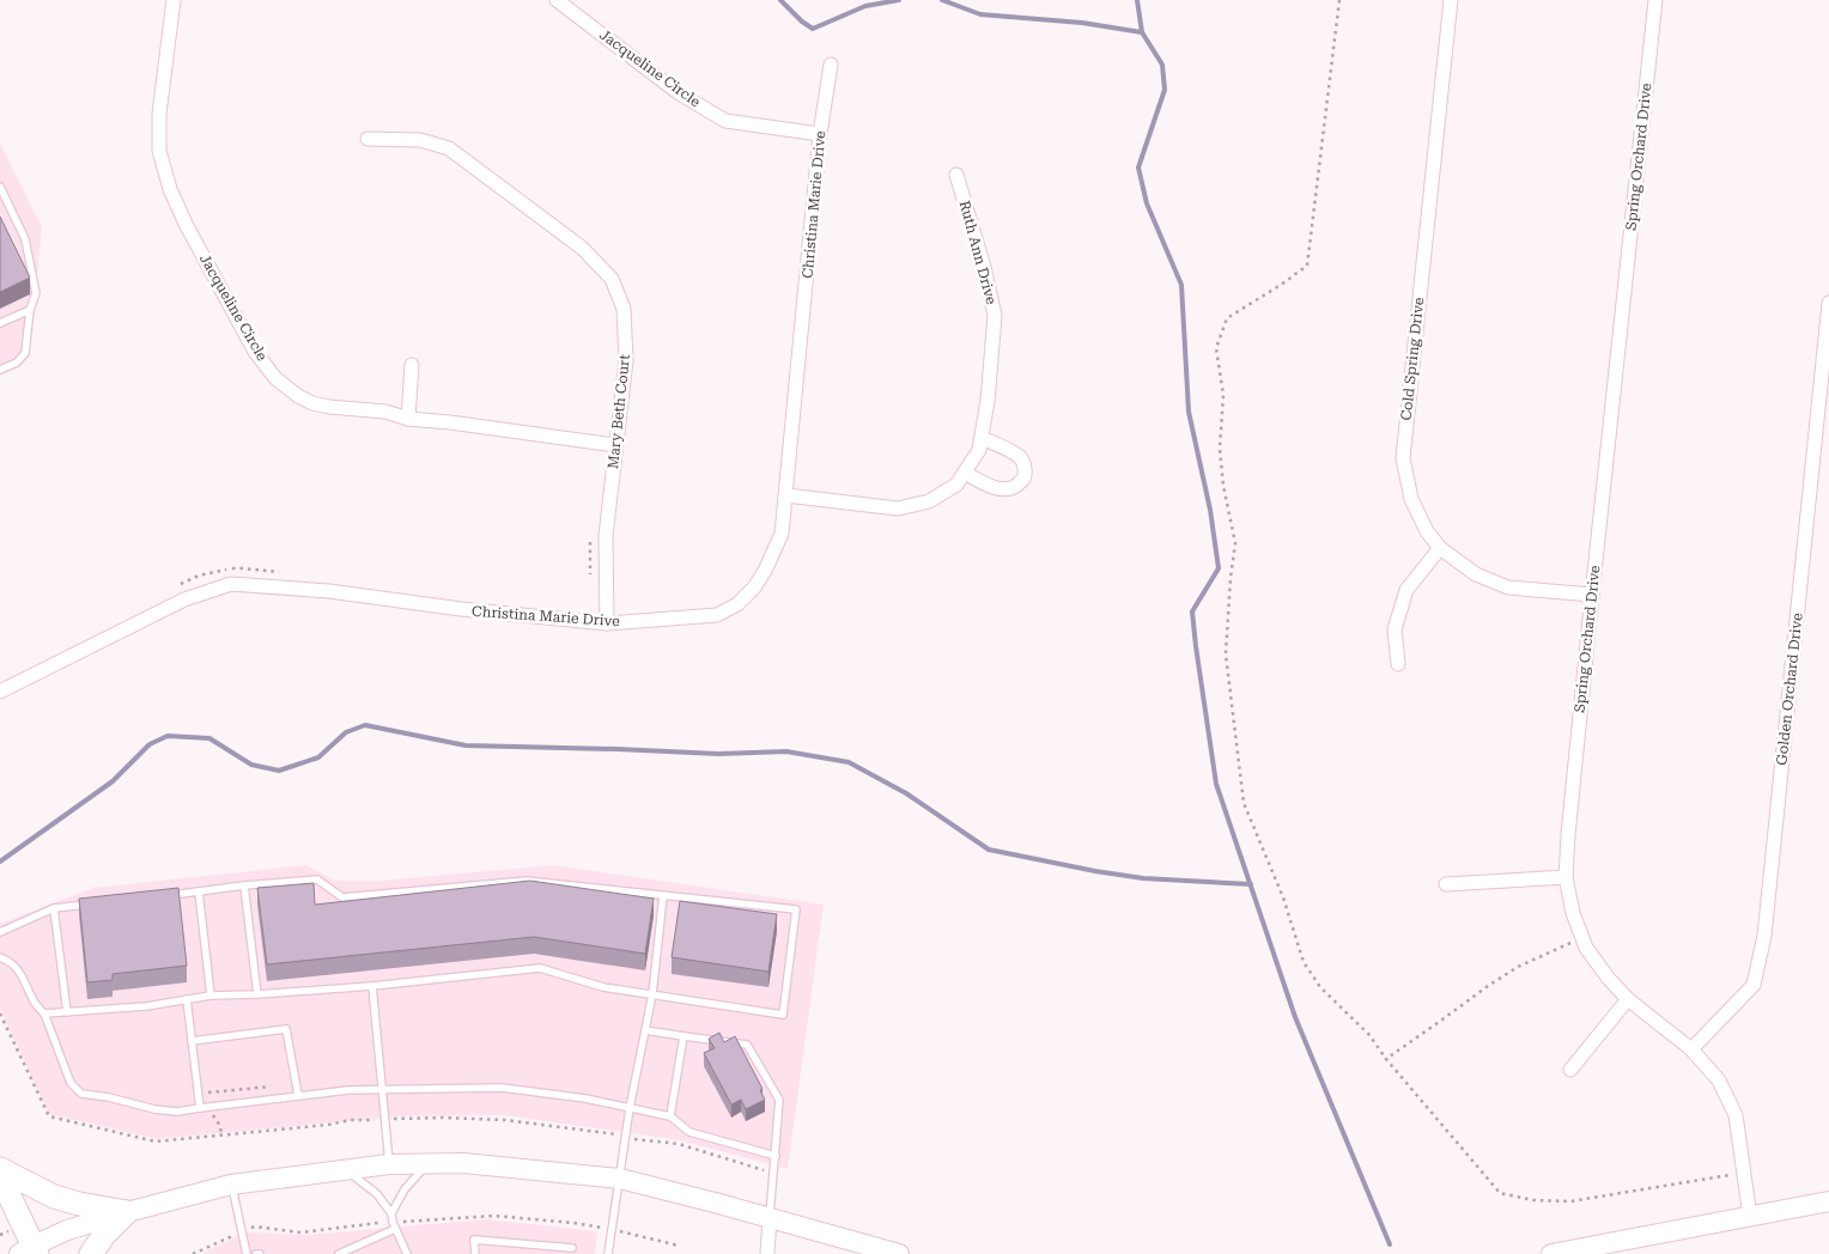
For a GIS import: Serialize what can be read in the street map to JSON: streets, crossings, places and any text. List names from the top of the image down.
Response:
{
  "streets": {
    "street": [
      "Jacqueline Circle",
      "Spring Orchard Drive",
      "Christina Marie Drive",
      "Ruth Ann Drive",
      "Cold Spring Drive",
      "Mary Beth Court",
      "Golden Orchard Drive"
    ]
  },
  "crossings": [
    ["Jacqueline Circle", "Christina Marie Drive"],
    ["Jacqueline Circle", "Mary Beth Court"],
    ["Spring Orchard Drive", "Cold Spring Drive"],
    ["Spring Orchard Drive", "Golden Orchard Drive"],
    ["Christina Marie Drive", "Ruth Ann Drive"],
    ["Christina Marie Drive", "Mary Beth Court"]
  ]
}
